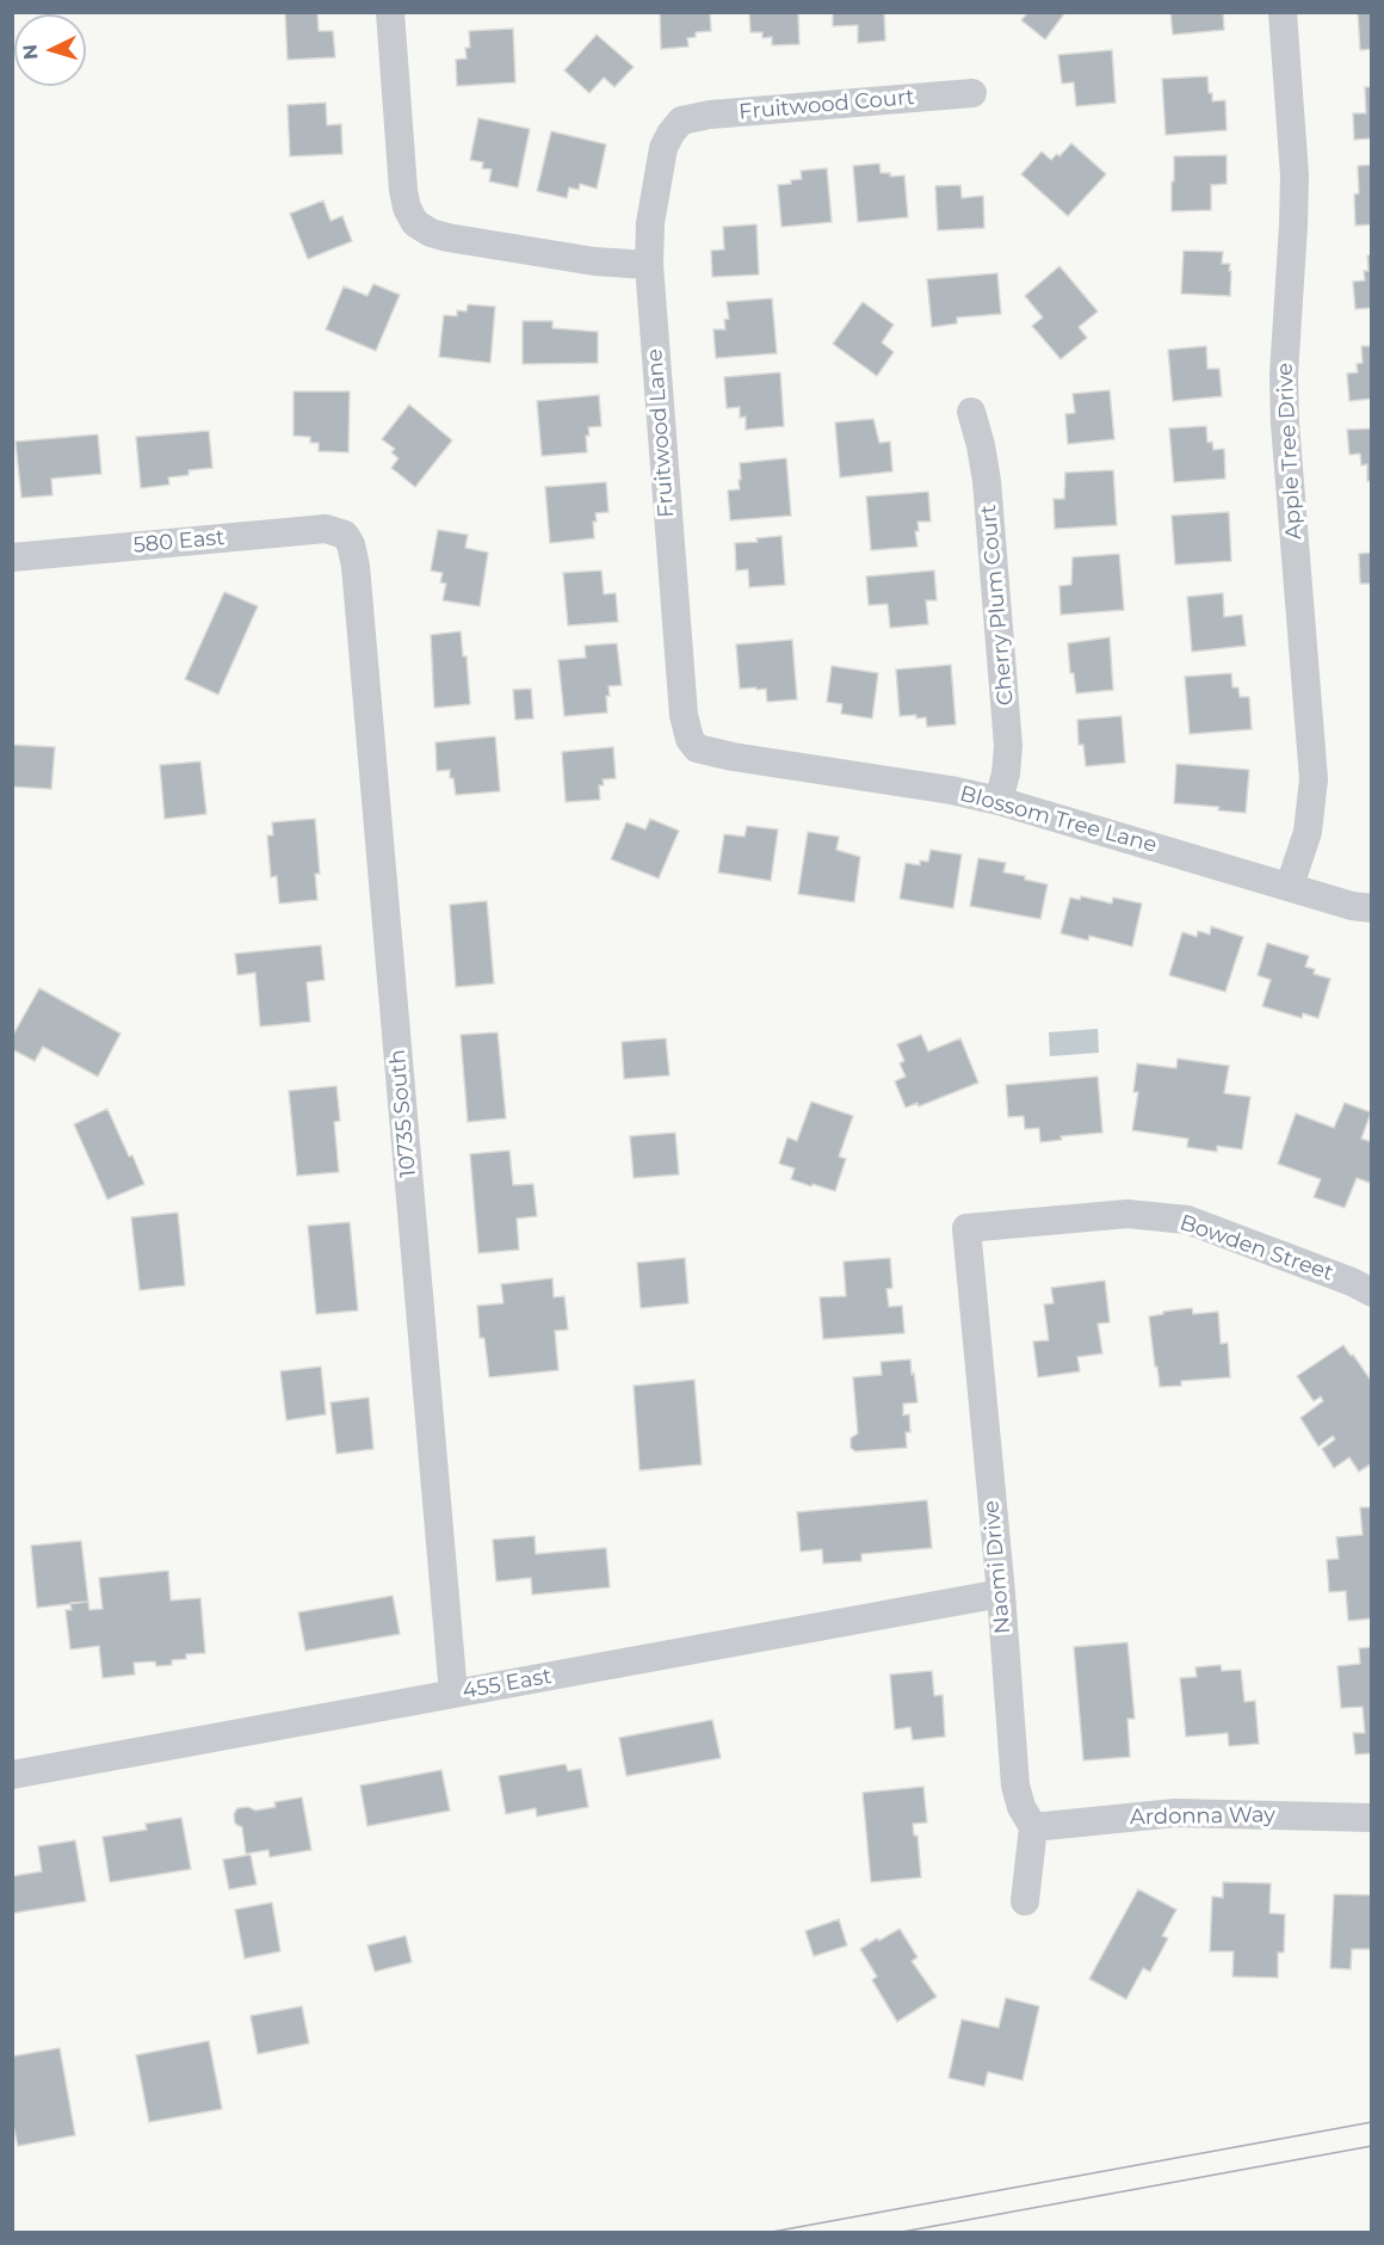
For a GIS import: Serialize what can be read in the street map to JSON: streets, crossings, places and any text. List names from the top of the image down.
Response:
{
  "streets": {
    "street": [
      "Fruitwood Court",
      "Fruitwood Lane",
      "Apple Tree Drive",
      "580 East",
      "Cherry Plum Court",
      "Blossom Tree Lane",
      "10735 South",
      "Bowden Street",
      "Naomi Drive",
      "455 East",
      "Ardonna Way"
    ]
  },
  "crossings": [
    ["Fruitwood Court", "Fruitwood Lane"],
    ["Fruitwood Lane", "Blossom Tree Lane"],
    ["Apple Tree Drive", "Blossom Tree Lane"],
    ["580 East", "10735 South"],
    ["Cherry Plum Court", "Blossom Tree Lane"],
    ["10735 South", "455 East"],
    ["Bowden Street", "Naomi Drive"],
    ["Naomi Drive", "455 East"],
    ["Naomi Drive", "Ardonna Way"]
  ],
  "north": "left"
}
